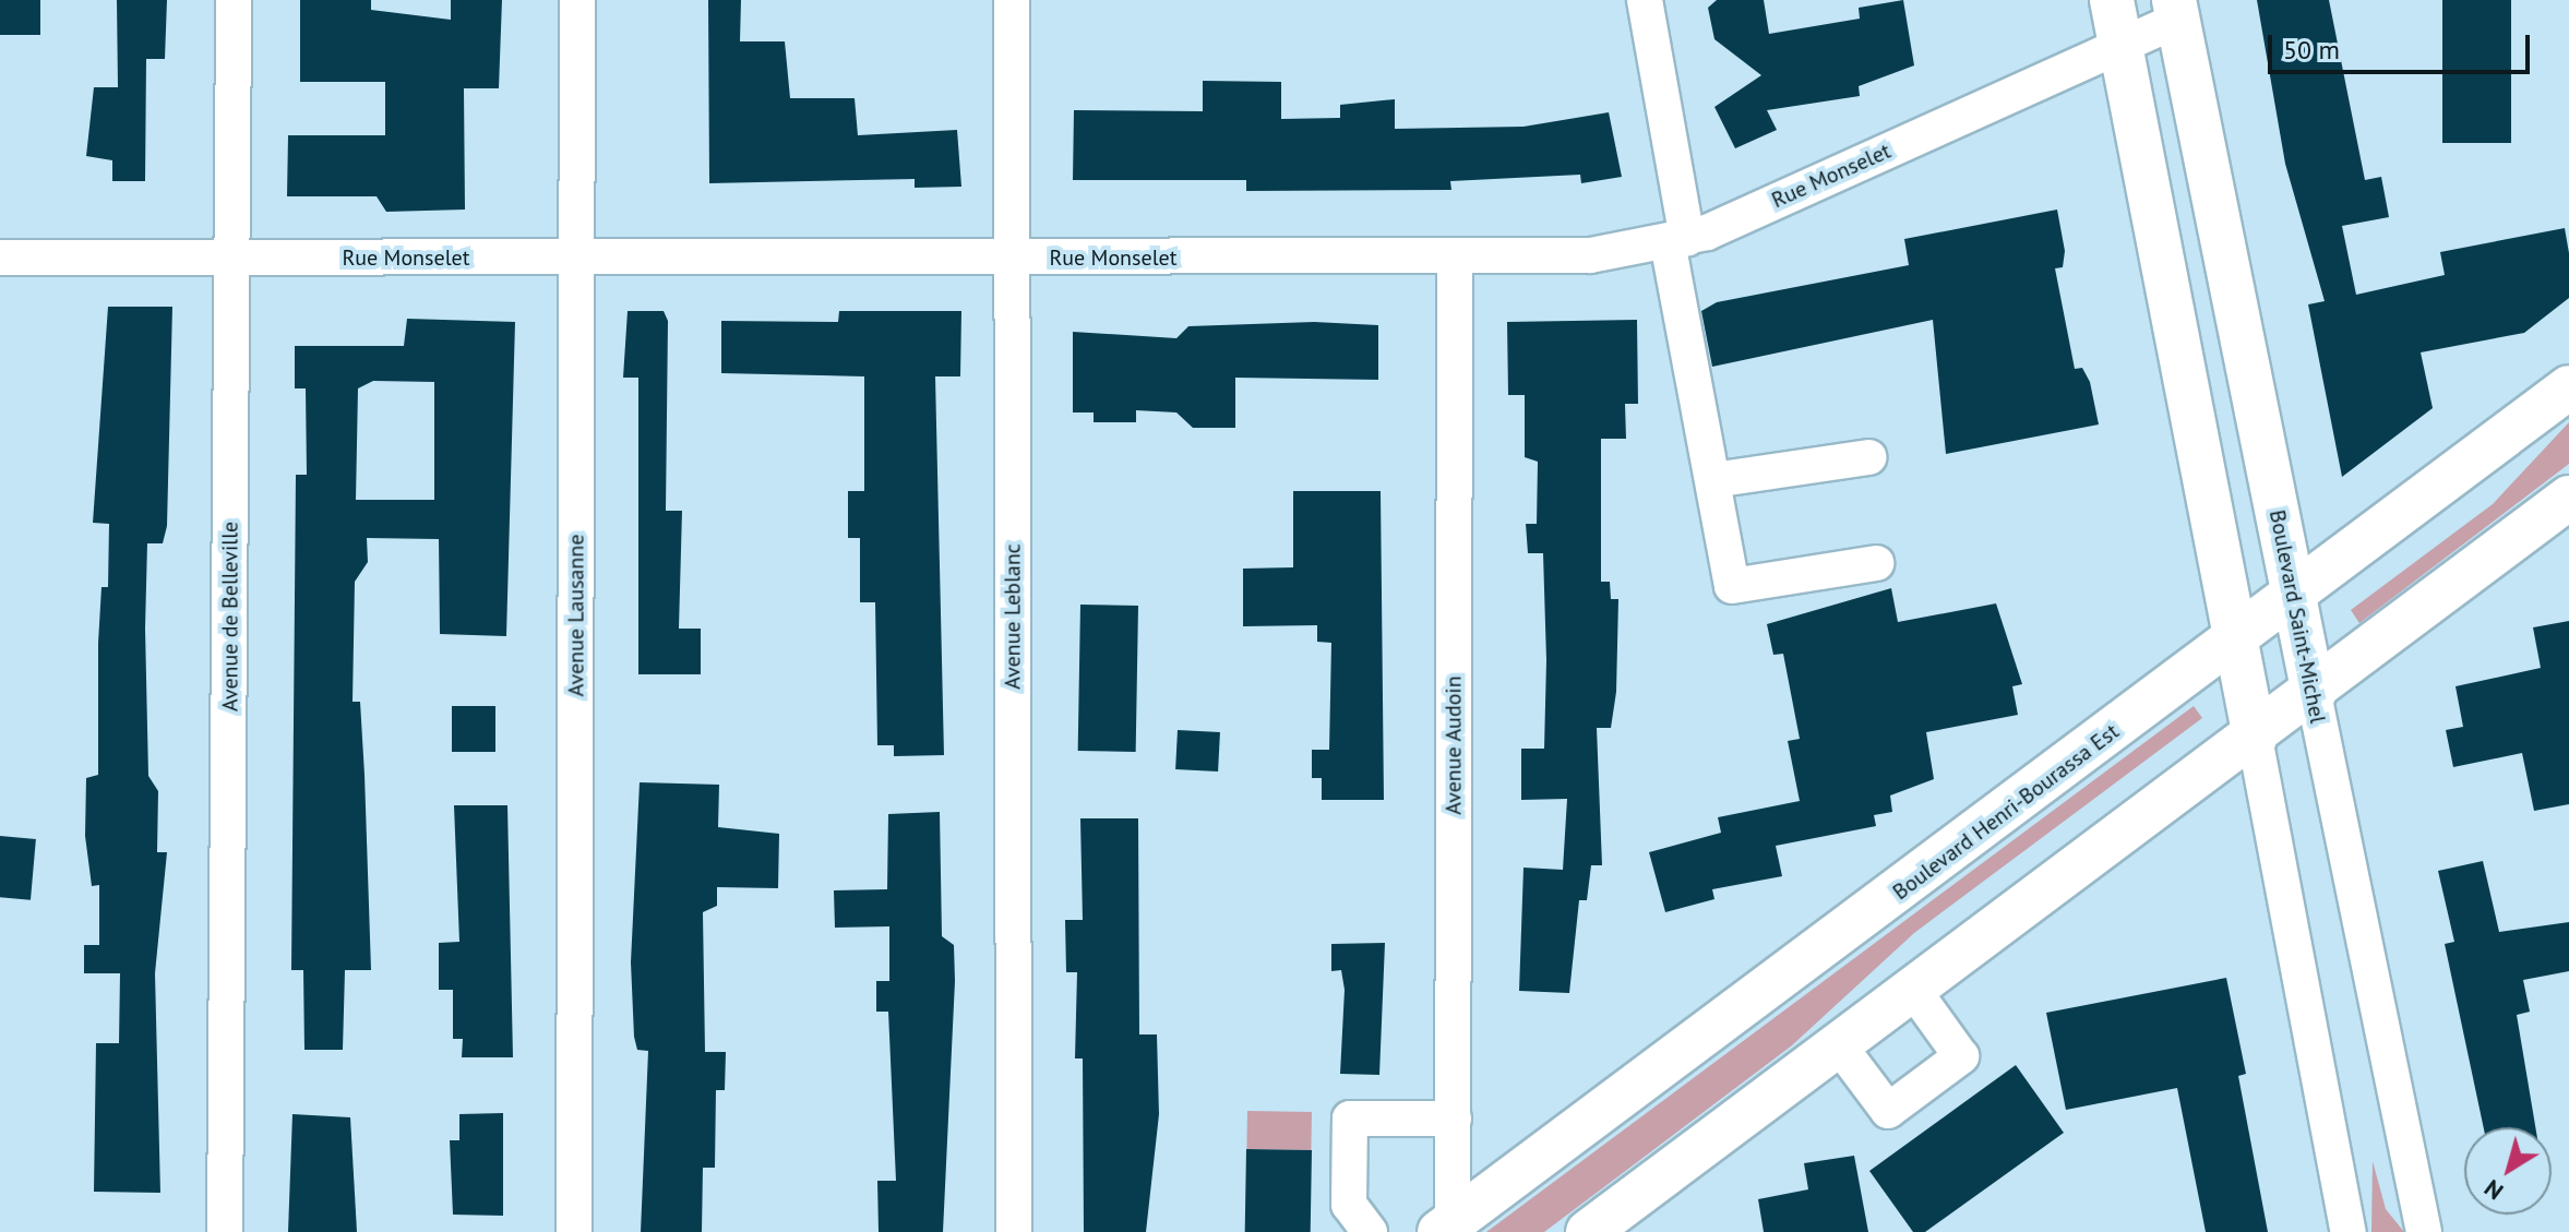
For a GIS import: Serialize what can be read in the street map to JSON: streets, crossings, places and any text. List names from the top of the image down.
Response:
{
  "streets": {
    "main road": ["Boulevard Saint-Michel", "Boulevard Henri-Bourassa Est"],
    "street": [
      "Rue Monselet",
      "Avenue Lausanne",
      "Avenue de Belleville",
      "Avenue Leblanc",
      "Avenue Audoin"
    ]
  },
  "crossings": [
    ["Rue Monselet", "Avenue Lausanne"],
    ["Rue Monselet", "Avenue de Belleville"],
    ["Rue Monselet", "Avenue Leblanc"],
    ["Rue Monselet", "Boulevard Saint-Michel"],
    ["Rue Monselet", "Avenue Audoin"],
    ["Boulevard Saint-Michel", "Boulevard Henri-Bourassa Est"],
    ["Avenue Audoin", "Boulevard Henri-Bourassa Est"]
  ],
  "scale_bar": "50 m",
  "north": "bottom left"
}
